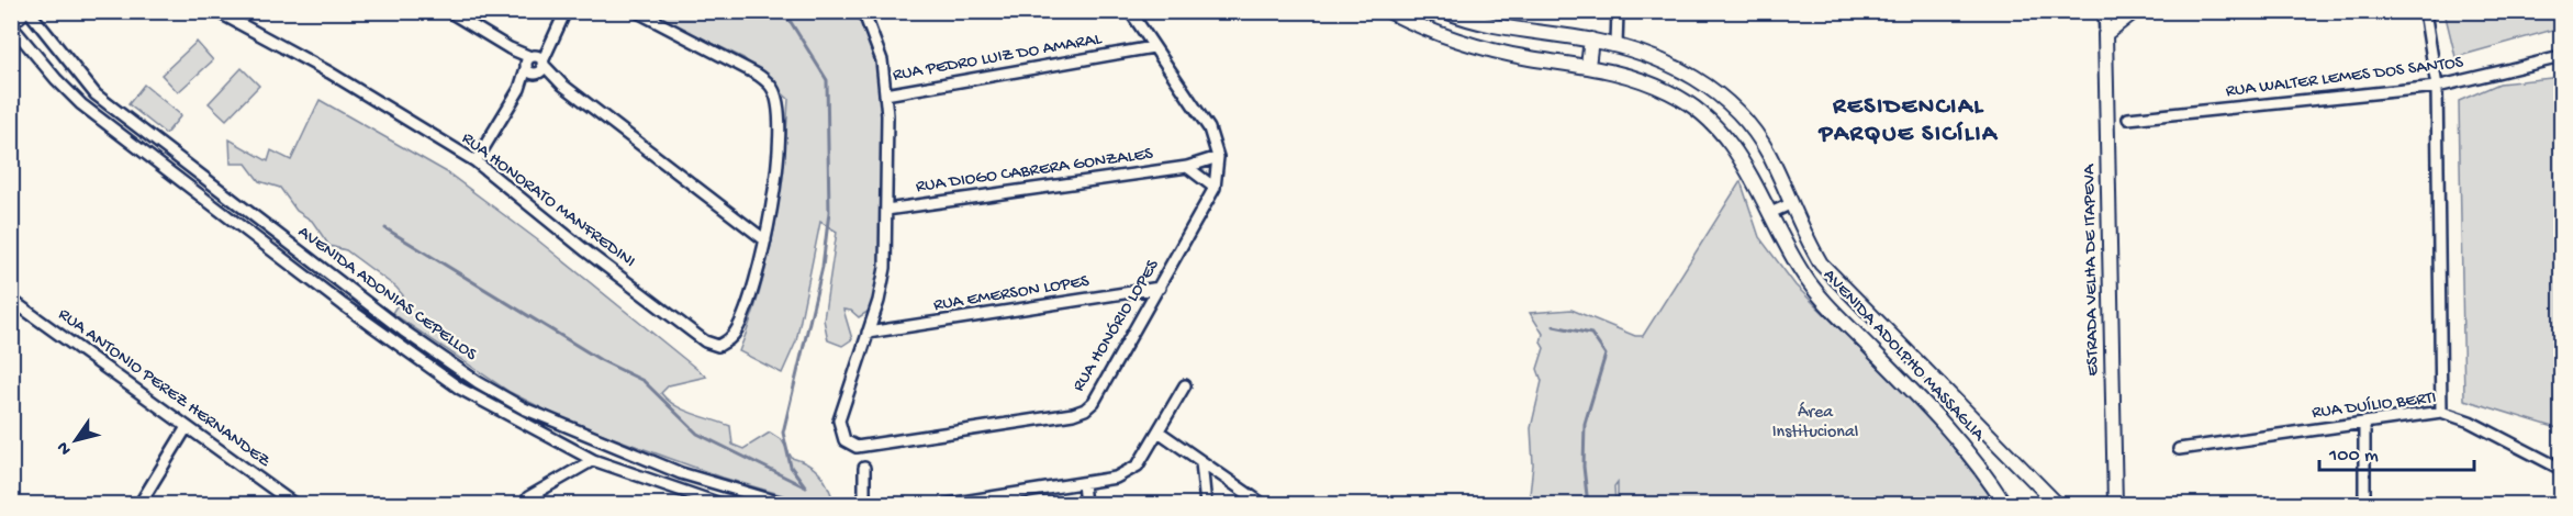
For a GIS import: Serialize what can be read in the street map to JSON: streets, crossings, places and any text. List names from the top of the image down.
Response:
{
  "streets": {
    "main road": ["ESTRADA VELHA DE ITAPEVA", "AVENIDA ADOLPHO MASSAGLIA"],
    "street": [
      "RUA PEDRO LUIZ DO AMARAL",
      "RUA WALTER LEMES DOS SANTOS",
      "RUA DIOGO CABRERA GONZALES",
      "RUA HONORATO MANFREDINI",
      "AVENIDA ADONIAS CEPELLOS",
      "RUA EMERSON LOPES",
      "RUA HONÓRIO LOPES",
      "RUA ANTONIO PEREZ HERNANDEZ",
      "RUA DUÍLIO BERTI"
    ]
  },
  "crossings": [
    ["RUA DIOGO CABRERA GONZALES", "RUA HONÓRIO LOPES"],
    ["RUA EMERSON LOPES", "RUA HONÓRIO LOPES"]
  ],
  "districts": ["RESIDENCIAL PARQUE SICÍLIA"],
  "parks": ["Área Institucional"],
  "scale_bar": "100 m",
  "north": "bottom left"
}
